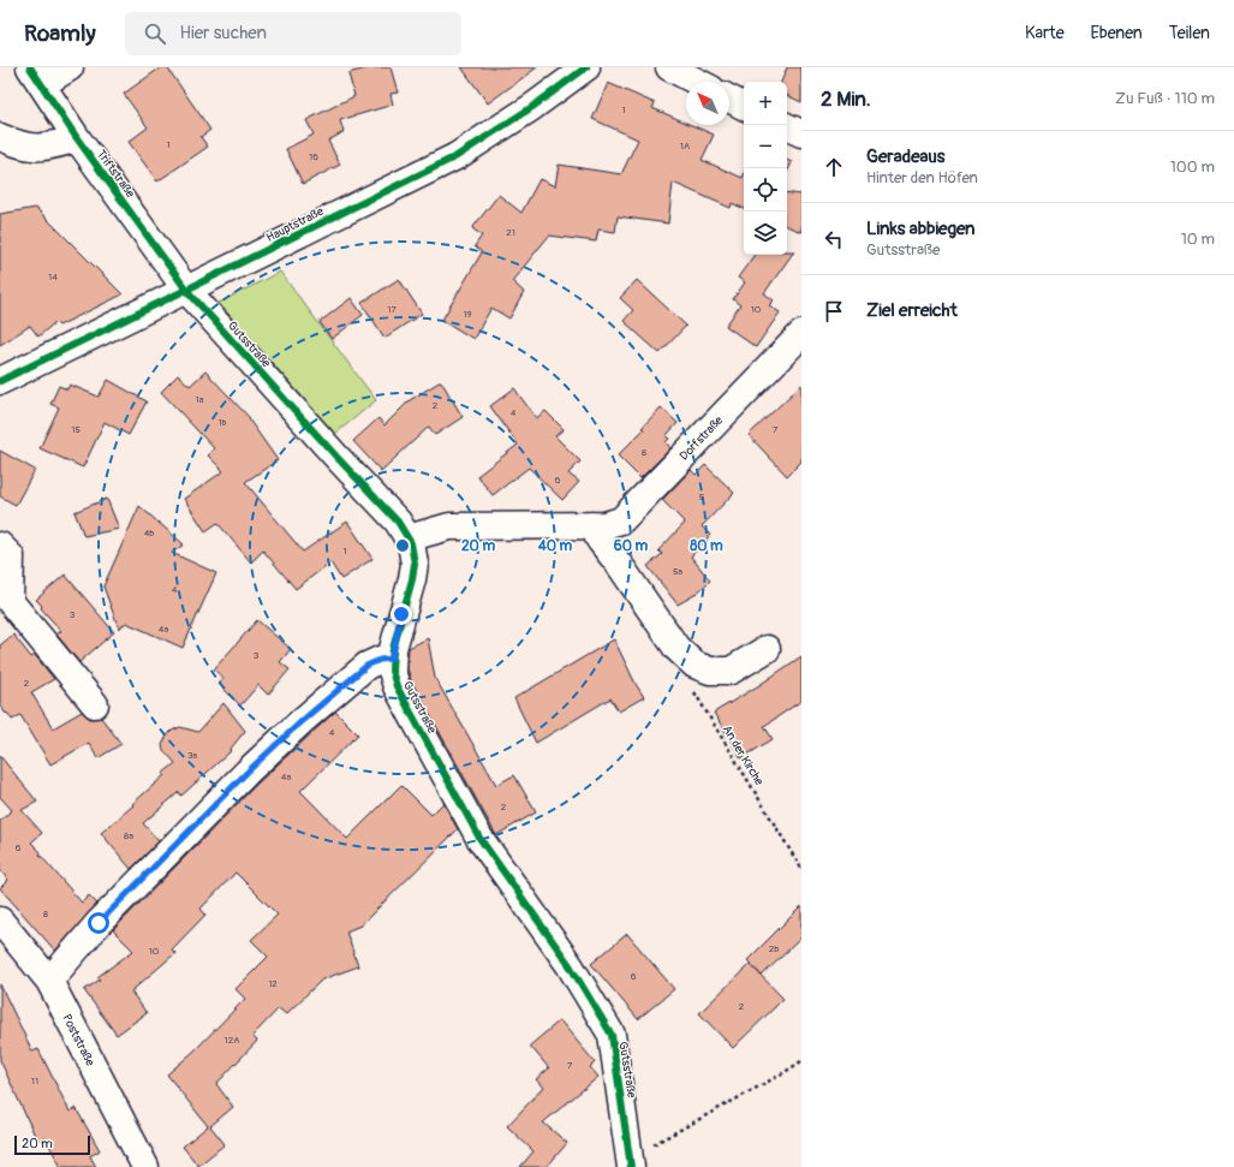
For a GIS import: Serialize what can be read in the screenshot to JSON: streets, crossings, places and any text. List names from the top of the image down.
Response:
{
  "streets": {
    "street": [
      "Triftstraße",
      "Hauptstraße",
      "Gutsstraße",
      "Dorfstraße",
      "Poststraße"
    ],
    "path": ["An der Kirche"]
  },
  "crossings": [
    ["Triftstraße", "Hauptstraße"],
    ["Triftstraße", "Gutsstraße"],
    ["Hauptstraße", "Gutsstraße"],
    ["Gutsstraße", "Dorfstraße"]
  ],
  "house_numbers": [
    "1",
    "1",
    "1A",
    "16",
    "21",
    "14",
    "17",
    "10",
    "19",
    "1a",
    "2",
    "4",
    "1b",
    "15",
    "7",
    "8",
    "6",
    "5",
    "4b",
    "1",
    "5a",
    "4",
    "3",
    "4a",
    "3",
    "2",
    "4",
    "3a",
    "4a",
    "2",
    "8a",
    "6",
    "8",
    "2b",
    "10",
    "6",
    "12",
    "2",
    "12A",
    "7",
    "11"
  ],
  "scale_bar": "20 m",
  "north": "top left",
  "page": {
    "header": "Roamly",
    "search": "Hier suchen",
    "nav": ["Karte", "Ebenen", "Teilen"],
    "heading": ["2 Min.", "Zu Fuß · 110 m"],
    "map_buttons": ["+", "−"],
    "list": [
      ["Geradeaus", "Hinter den Höfen", "100 m"],
      ["Links abbiegen", "Gutsstraße", "10 m"],
      "Ziel erreicht"
    ],
    "scale": "20 m"
  },
  "rings": [
    "20 m",
    "40 m",
    "60 m",
    "80 m"
  ]
}
